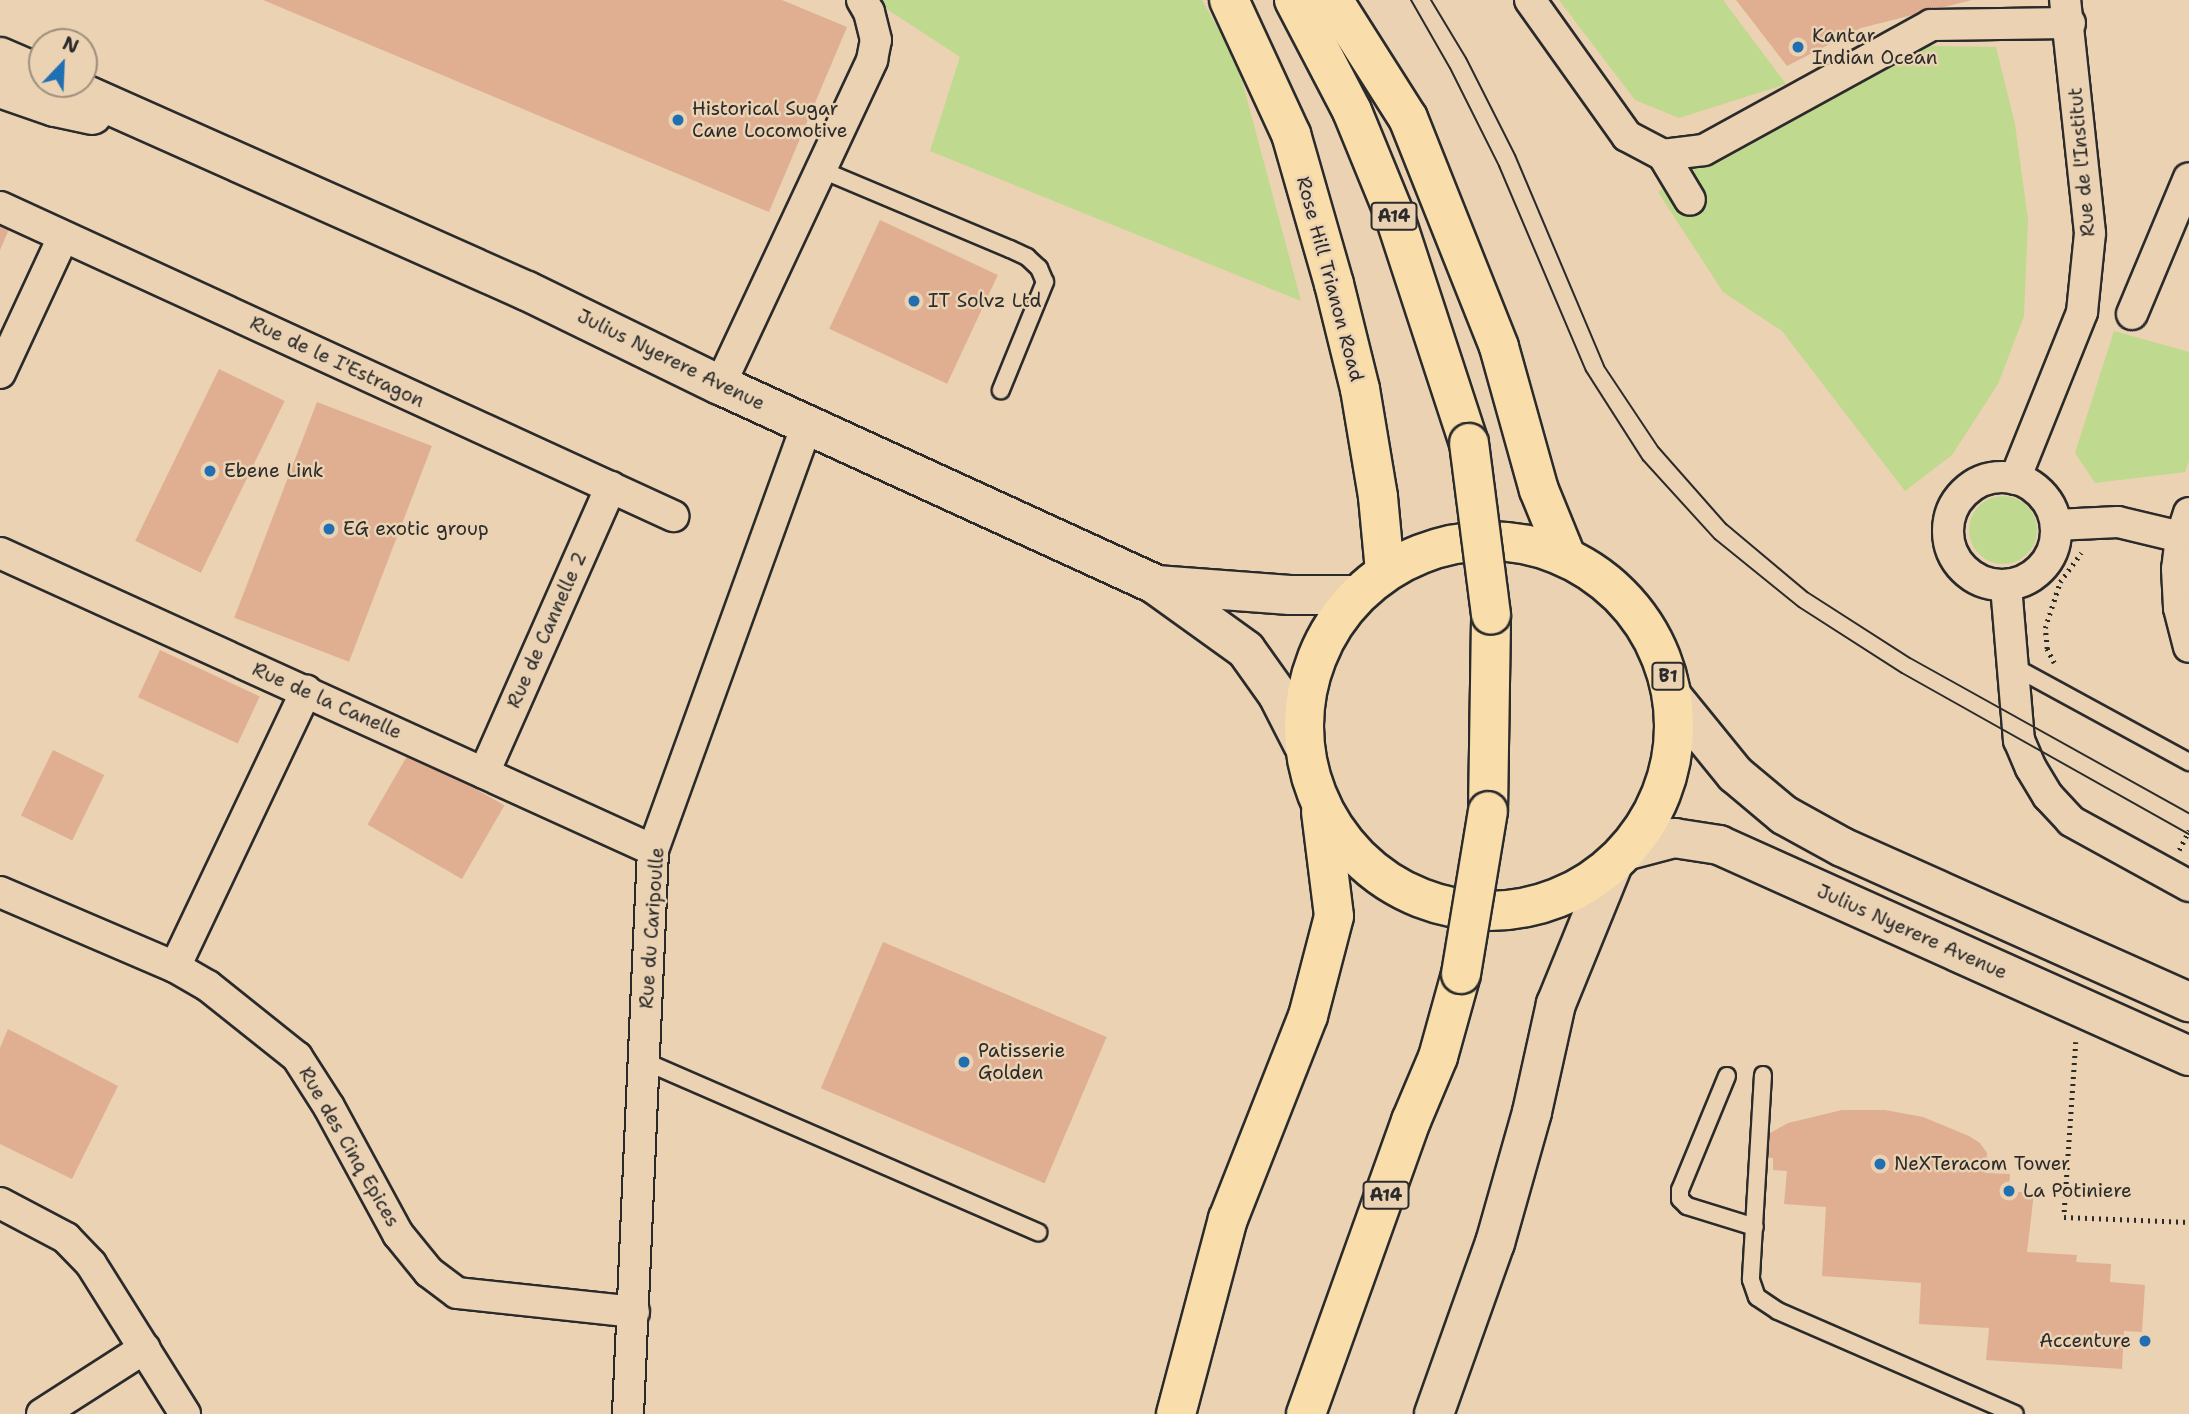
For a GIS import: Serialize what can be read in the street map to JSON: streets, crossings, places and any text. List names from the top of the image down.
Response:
{
  "streets": {
    "main road": [
      "A14",
      "Rose Hill Trianon Road",
      "Julius Nyerere Avenue",
      "B1"
    ],
    "street": [
      "Rue de l'Institut",
      "Rue de le I'Estragon",
      "Rue de Cannelle 2",
      "Rue de la Canelle",
      "Rue du Caripoulle",
      "Rue des Cinq Epices"
    ]
  },
  "crossings": [
    ["Rose Hill Trianon Road", "Julius Nyerere Avenue"],
    ["Julius Nyerere Avenue", "Rue du Caripoulle"],
    ["Rue de le I'Estragon", "Rue de Cannelle 2"],
    ["Rue de Cannelle 2", "Rue de la Canelle"],
    ["Rue de la Canelle", "Rue du Caripoulle"],
    ["Rue du Caripoulle", "Rue des Cinq Epices"]
  ],
  "places": [
    "Kantar Indian Ocean",
    "Historical Sugar Cane Locomotive",
    "IT Solvz Ltd",
    "Ebene Link",
    "EG exotic group",
    "Patisserie Golden",
    "NeXTeracom Tower",
    "La Potiniere",
    "Accenture"
  ],
  "north": "top right"
}
